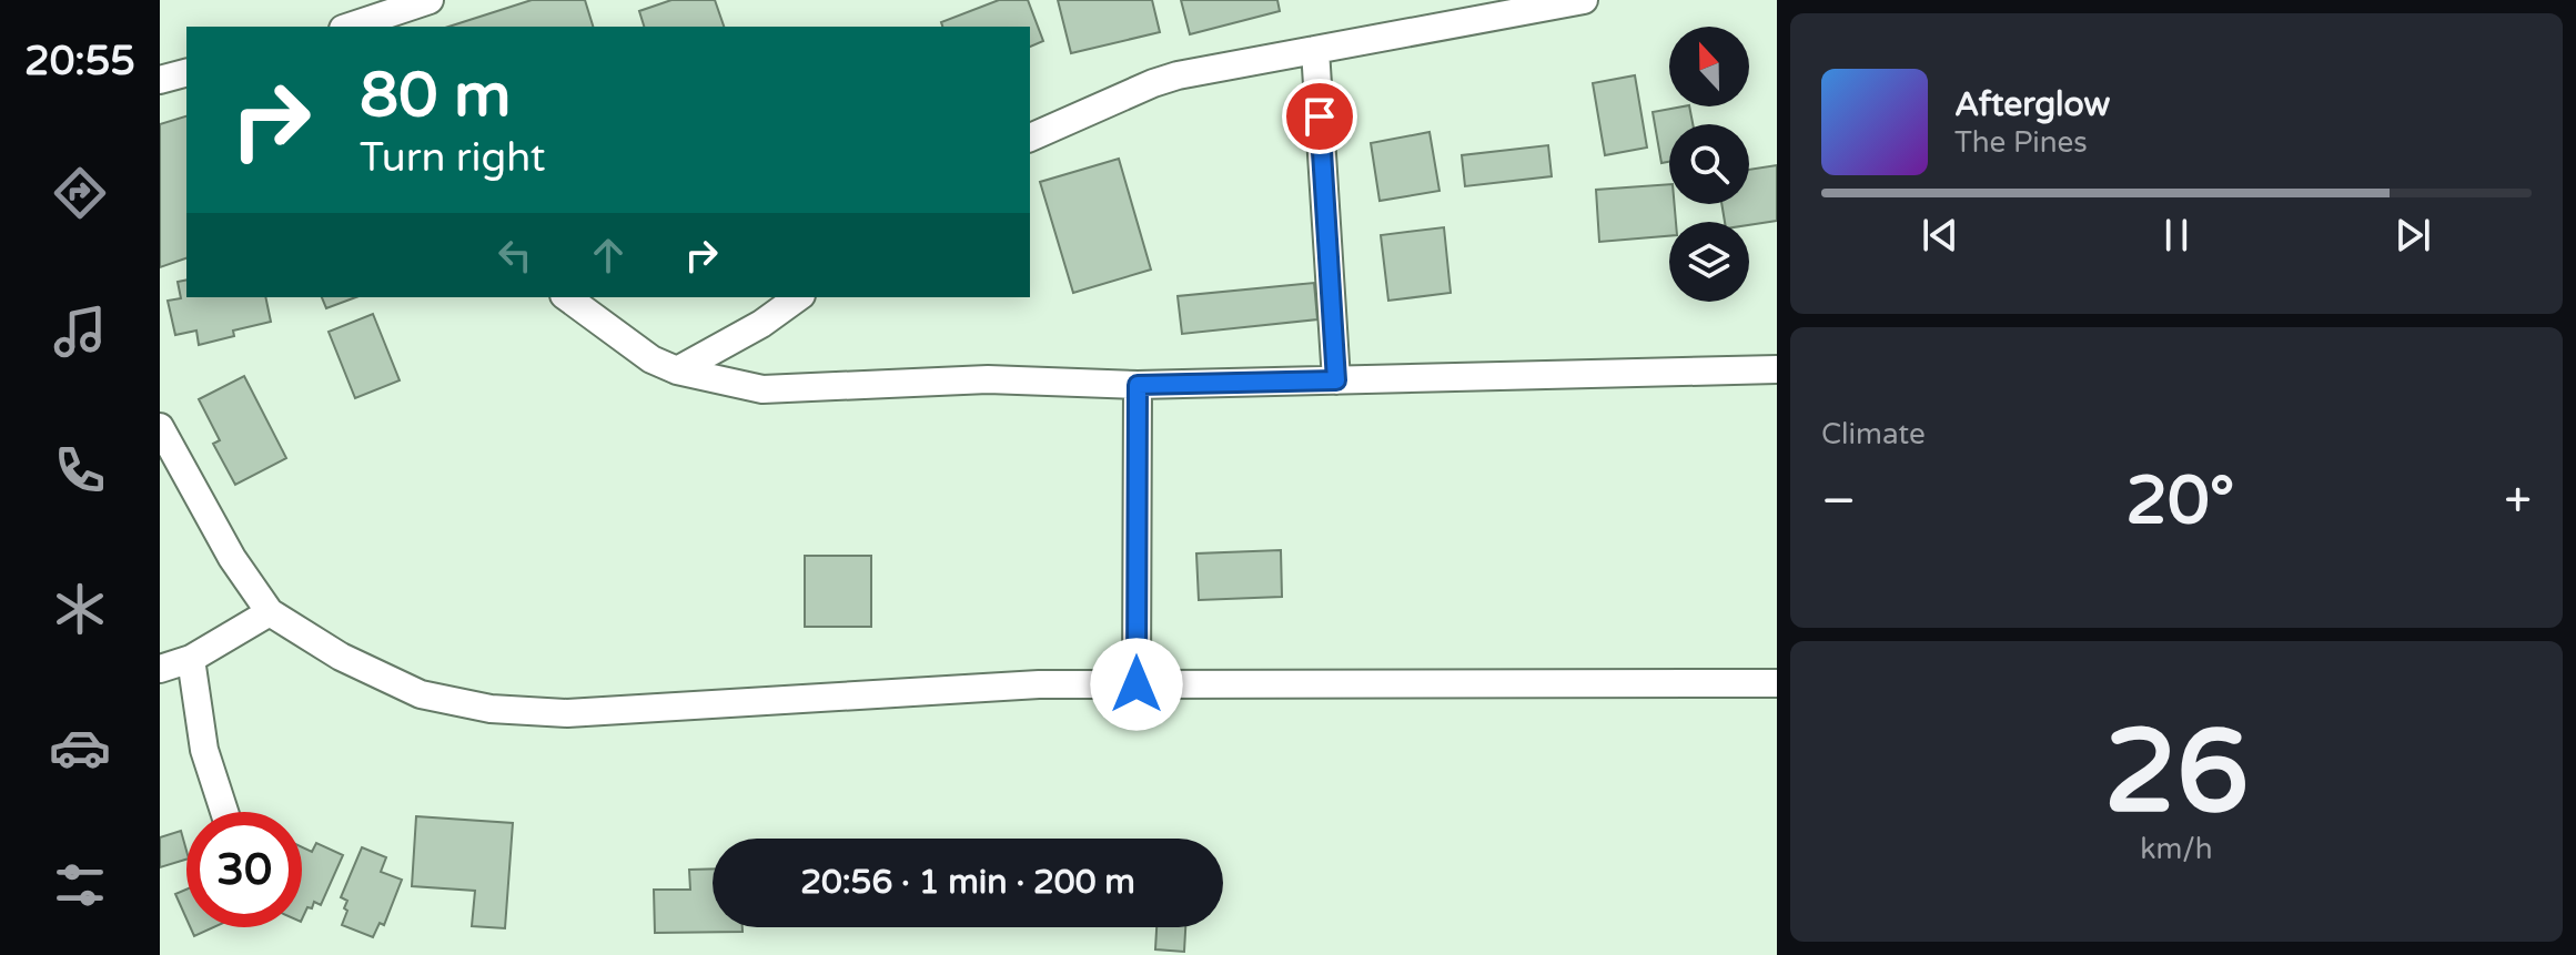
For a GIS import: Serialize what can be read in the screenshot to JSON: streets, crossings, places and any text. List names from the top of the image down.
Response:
{
  "north": "top",
  "page": {
    "tabs": "20:55",
    "turn": ["80 m", "Turn right"],
    "song": ["Afterglow", "The Pines"],
    "tile": [
      "Climate",
      ["26", "km/h"]
    ],
    "heat": ["−", "20°", "+"],
    "limit": "30",
    "trip": "20:56 · 1 min · 200 m"
  }
}
